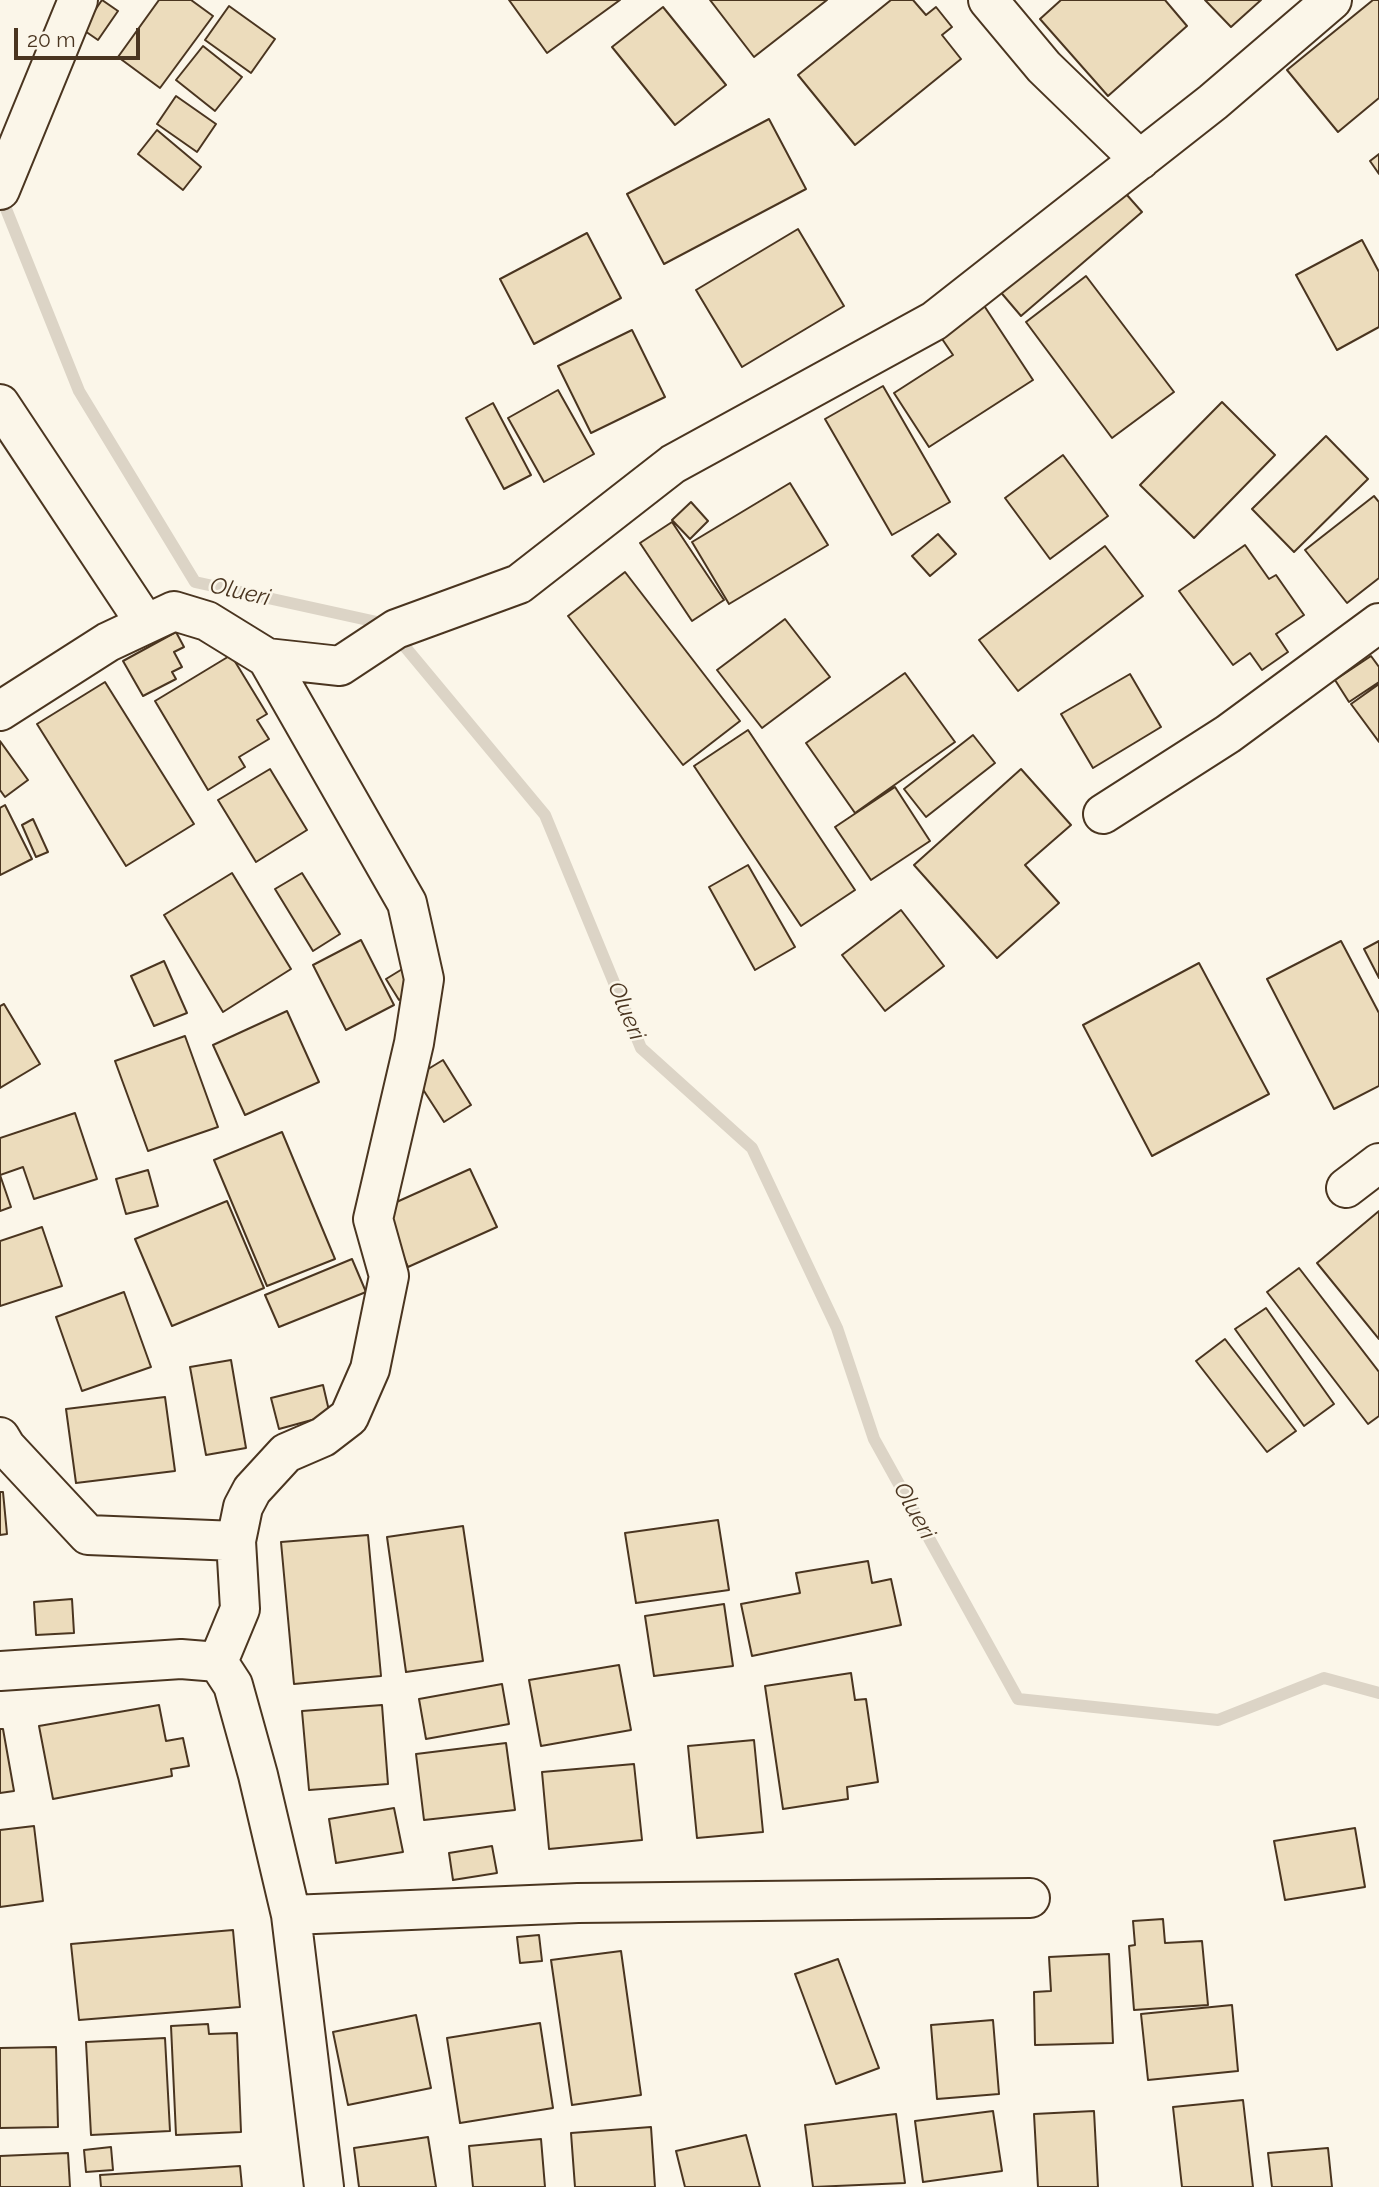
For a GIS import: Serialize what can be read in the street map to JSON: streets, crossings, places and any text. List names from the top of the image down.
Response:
{
  "water": ["Olueri"],
  "scale_bar": "20 m"
}
